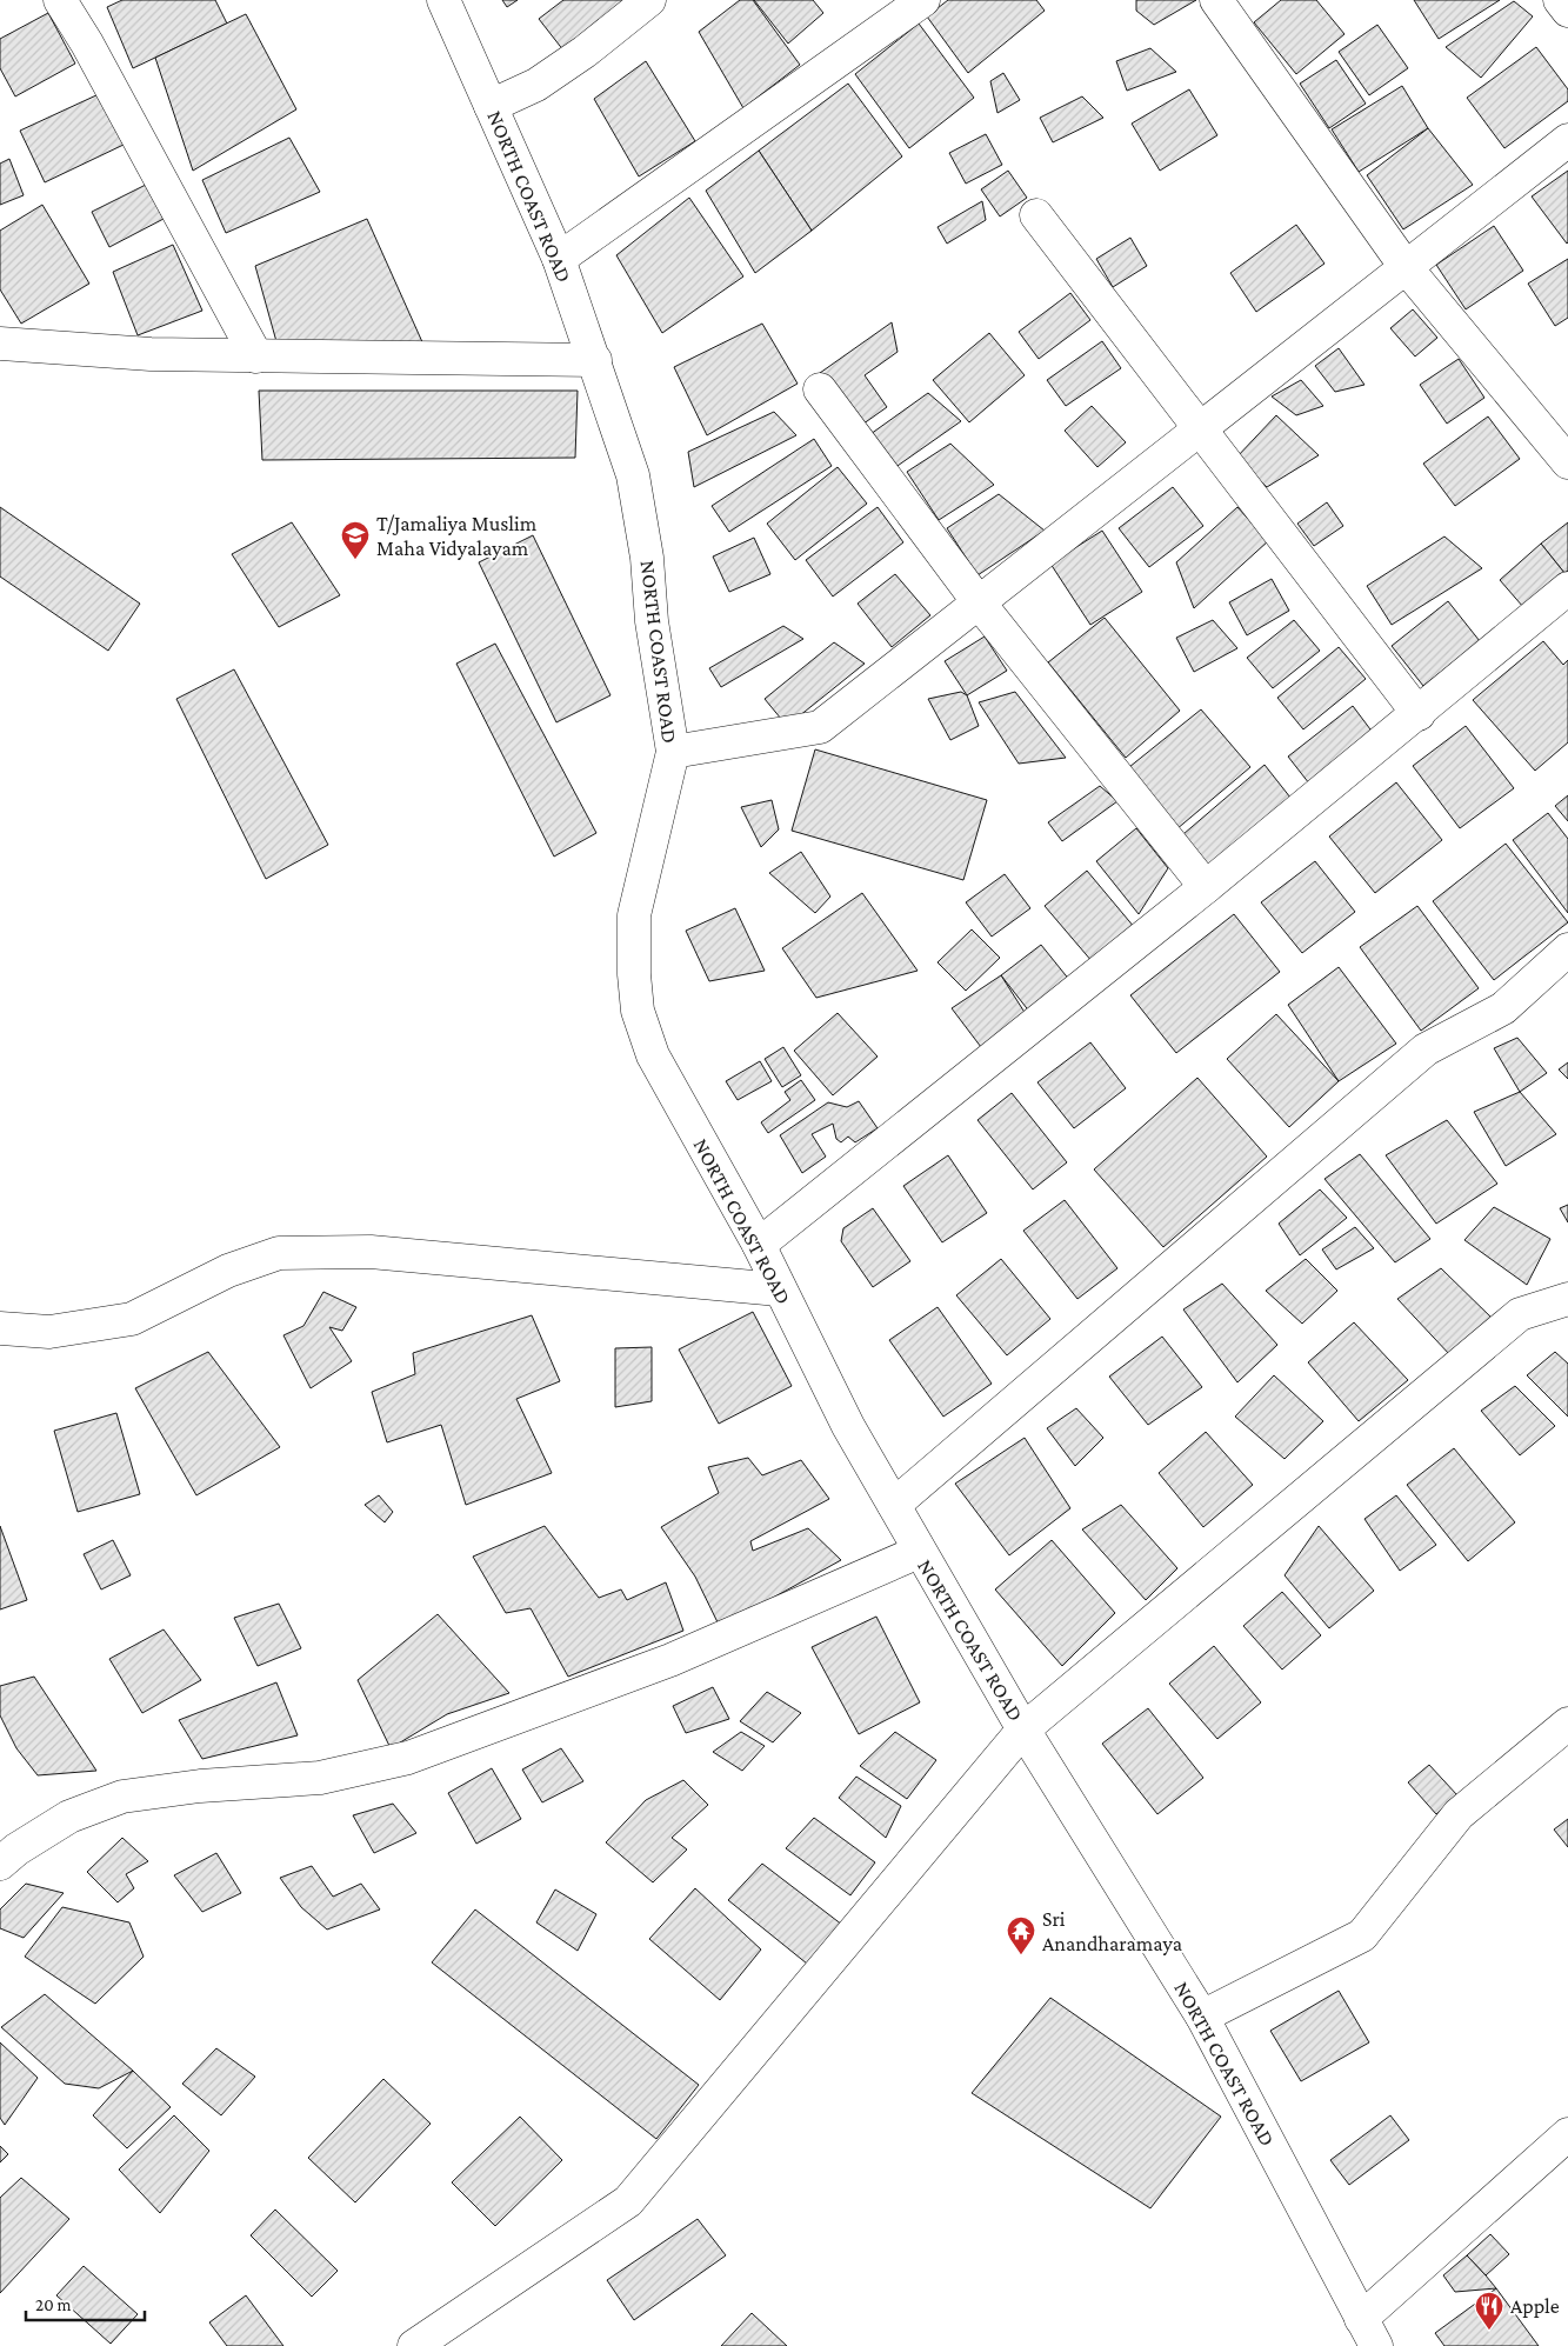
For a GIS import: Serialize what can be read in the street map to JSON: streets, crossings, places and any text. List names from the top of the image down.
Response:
{
  "streets": {
    "street": ["NORTH COAST ROAD"]
  },
  "places": {
    "school or university": ["T/Jamaliya Muslim Maha Vidyalayam"],
    "temple": ["Sri Anandharamaya"],
    "restaurant": ["Apple"]
  },
  "scale_bar": "20 m"
}
